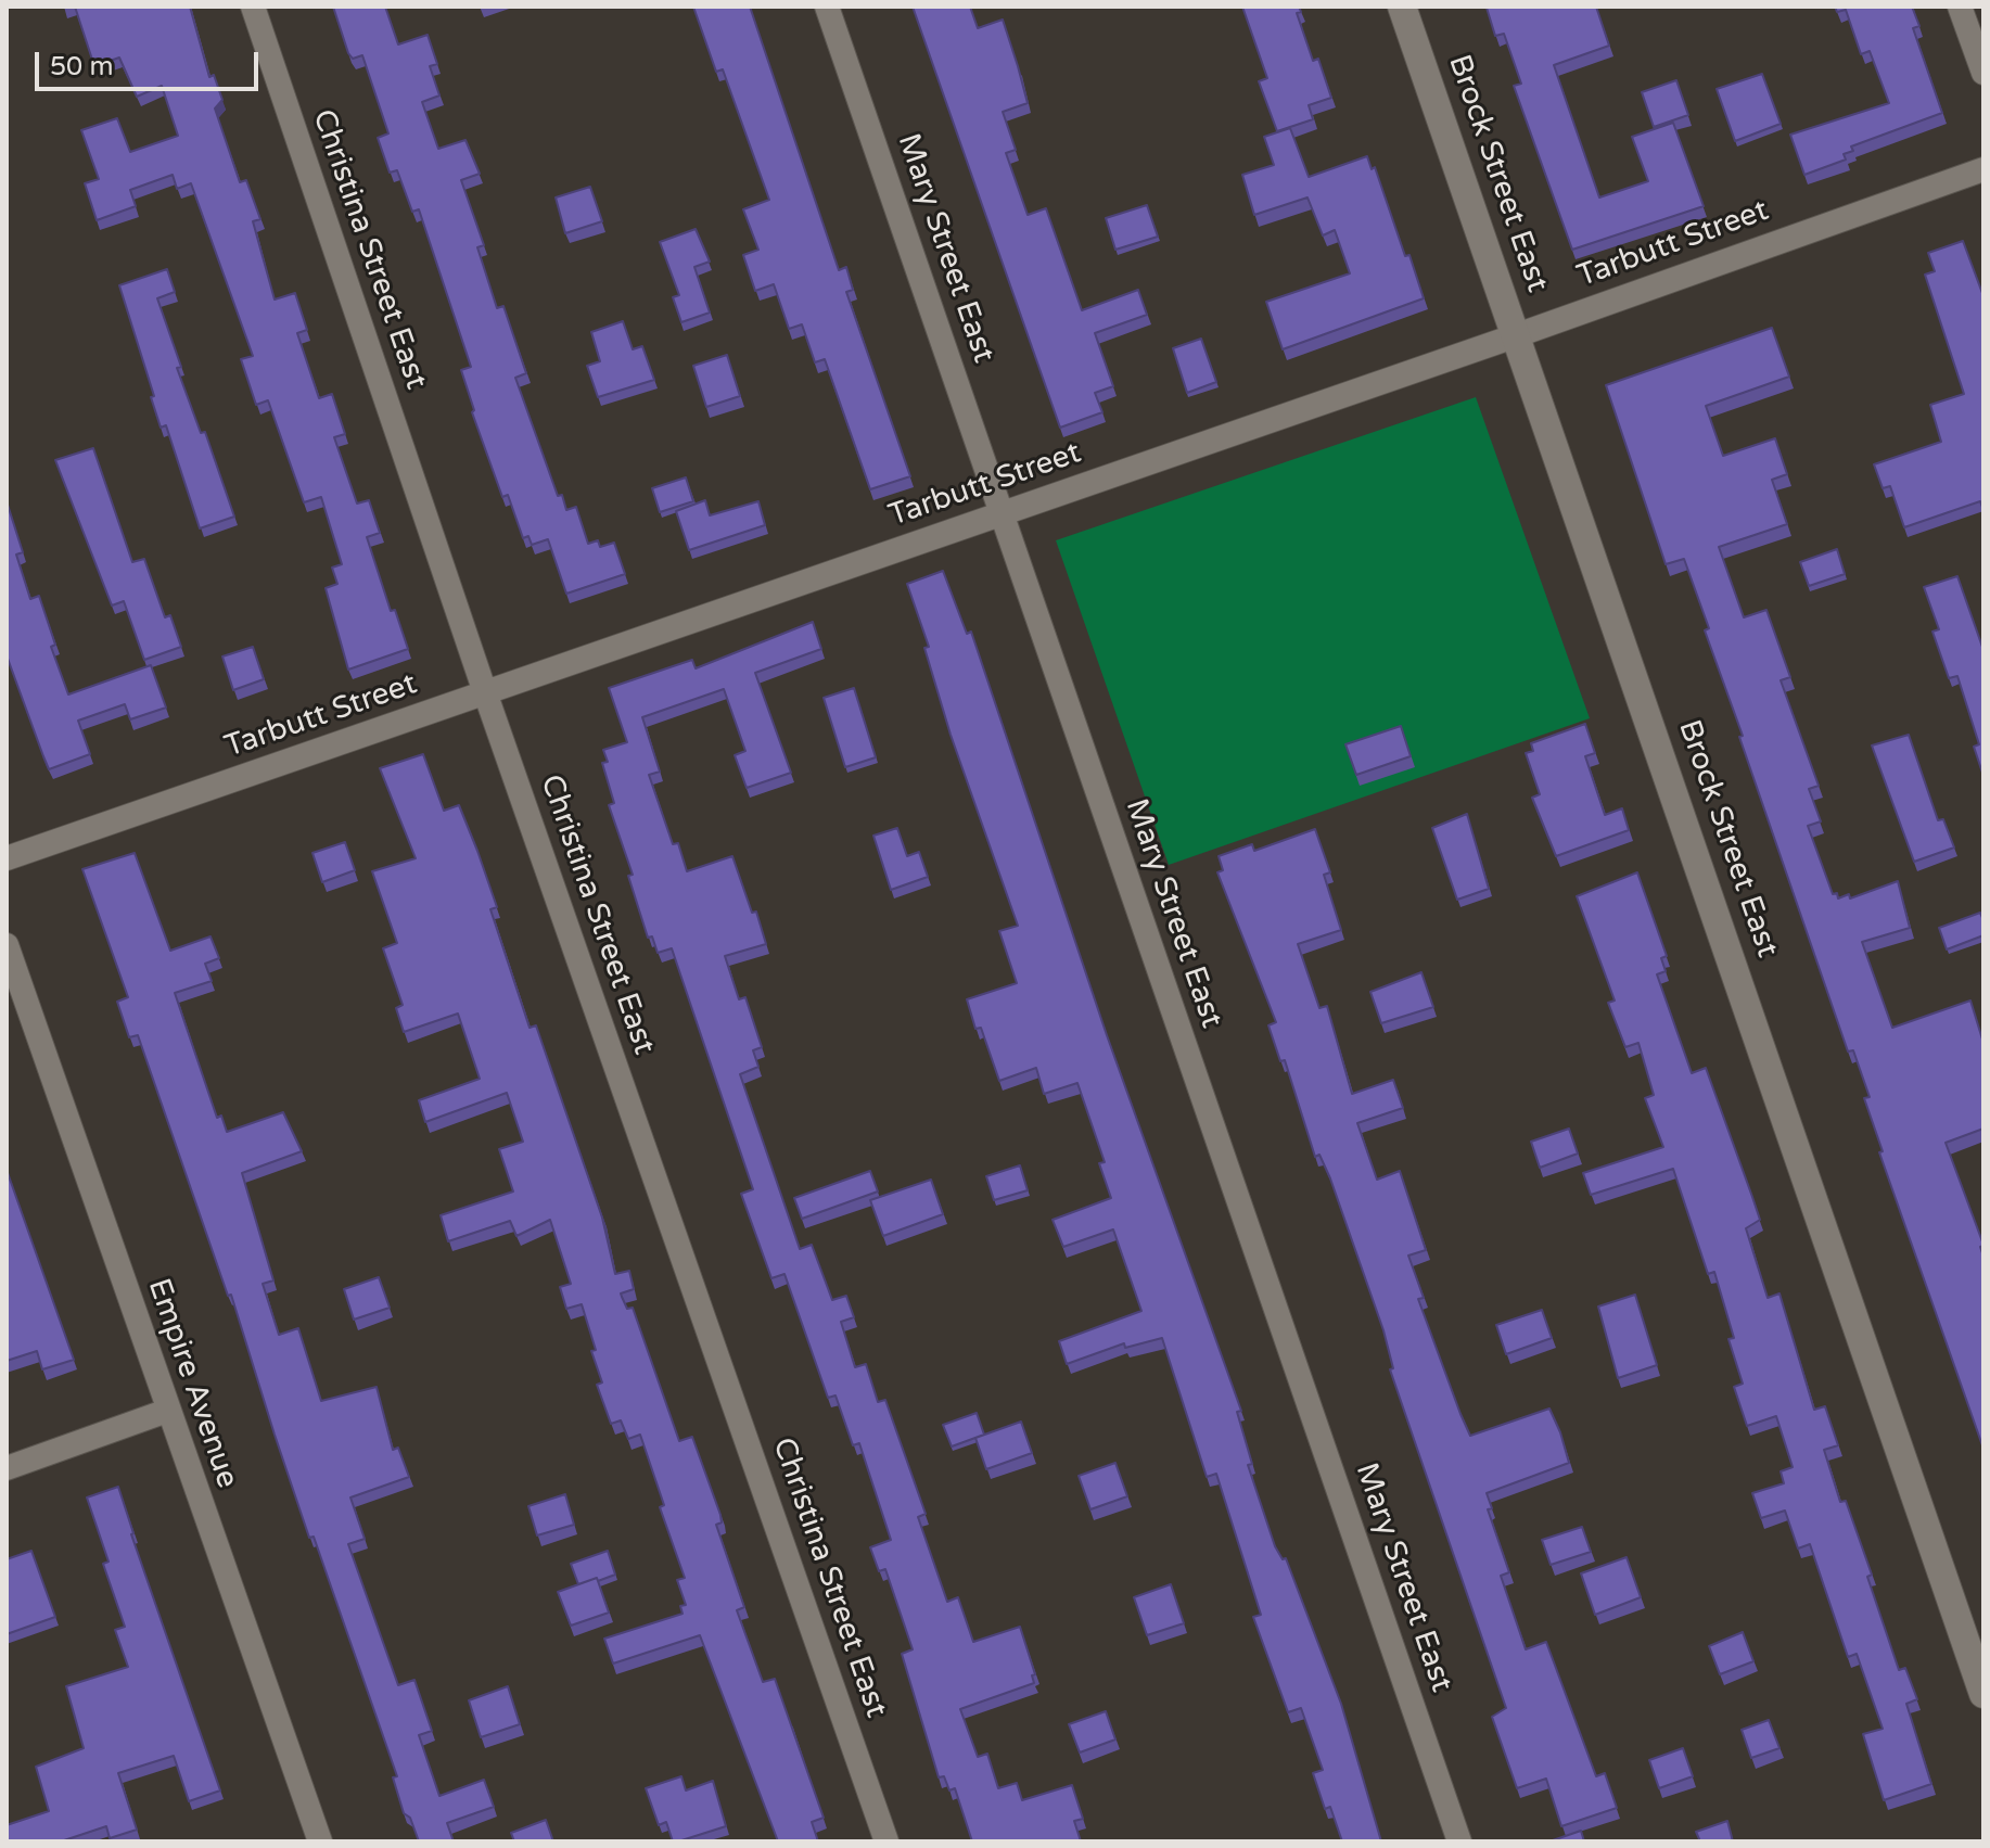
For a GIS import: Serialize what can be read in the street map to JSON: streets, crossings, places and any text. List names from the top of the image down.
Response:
{
  "streets": {
    "street": [
      "Brock Street East",
      "Tarbutt Street",
      "Mary Street East",
      "Christina Street East",
      "Empire Avenue"
    ]
  },
  "crossings": [
    ["Brock Street East", "Tarbutt Street"],
    ["Tarbutt Street", "Mary Street East"],
    ["Tarbutt Street", "Christina Street East"]
  ],
  "scale_bar": "50 m"
}
